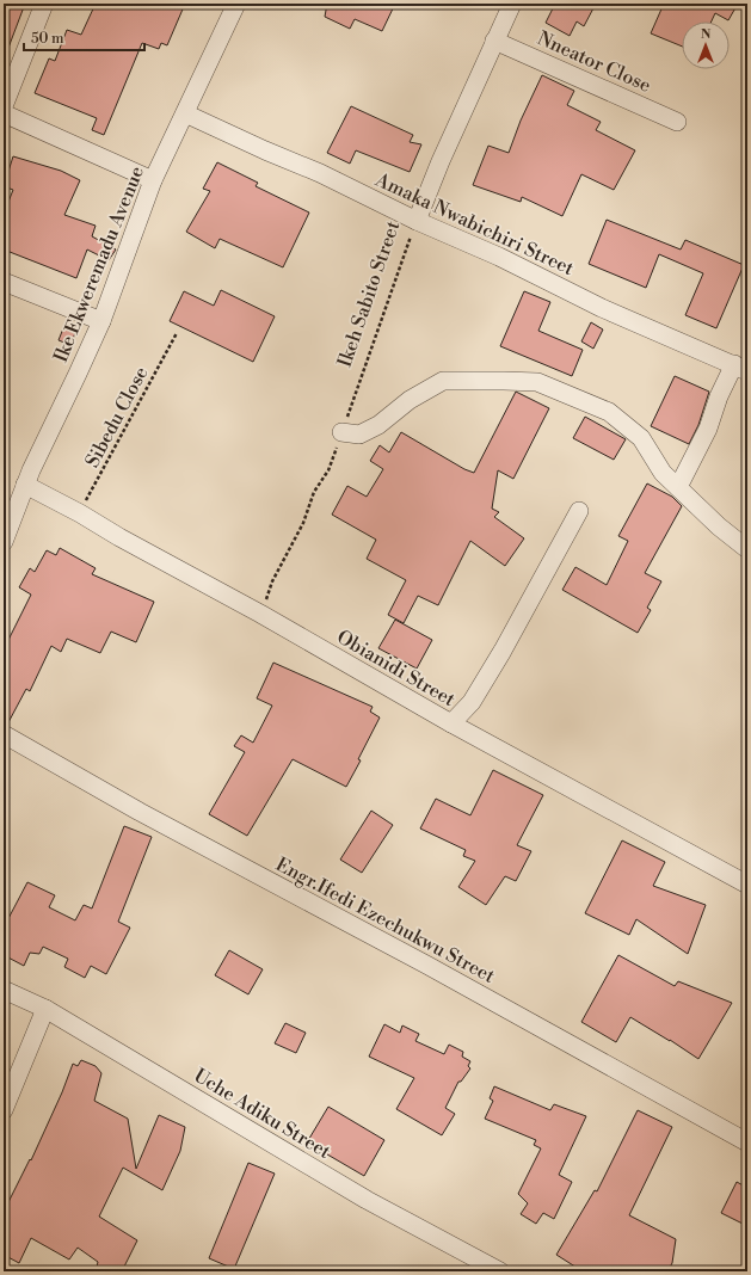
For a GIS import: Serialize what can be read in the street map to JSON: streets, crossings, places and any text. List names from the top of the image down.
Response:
{
  "streets": {
    "street": [
      "Nneator Close",
      "Amaka Nwabichiri Street",
      "Ike Ekweremadu Avenue",
      "Ikeh Sabito Street",
      "Obianidi Street",
      "Engr.Ifedi Ezechukwu Street",
      "Uche Adiku Street"
    ],
    "path": ["Sibedu Close"]
  },
  "crossings": [
    ["Nneator Close", "Ikeh Sabito Street"],
    ["Amaka Nwabichiri Street", "Ike Ekweremadu Avenue"],
    ["Amaka Nwabichiri Street", "Ikeh Sabito Street"],
    ["Ike Ekweremadu Avenue", "Obianidi Street"],
    ["Ikeh Sabito Street", "Obianidi Street"],
    ["Sibedu Close", "Obianidi Street"]
  ],
  "scale_bar": "50 m",
  "north": "top"
}
